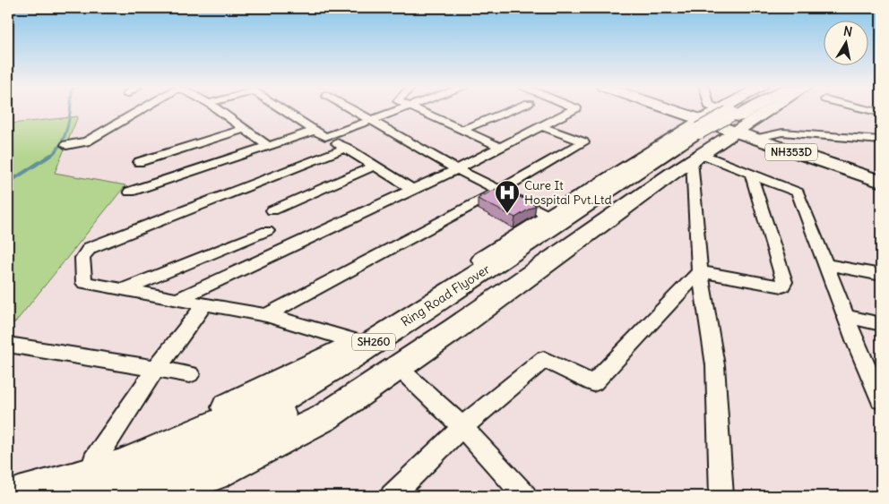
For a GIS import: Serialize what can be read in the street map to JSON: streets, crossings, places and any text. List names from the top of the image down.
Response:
{
  "streets": {
    "highway": ["NH353D", "Ring Road Flyover", "SH260"]
  },
  "crossings": [
    ["NH353D", "Ring Road Flyover"]
  ],
  "places": {
    "hospital": ["Cure It Hospital Pvt.Ltd"]
  },
  "north": "top"
}
